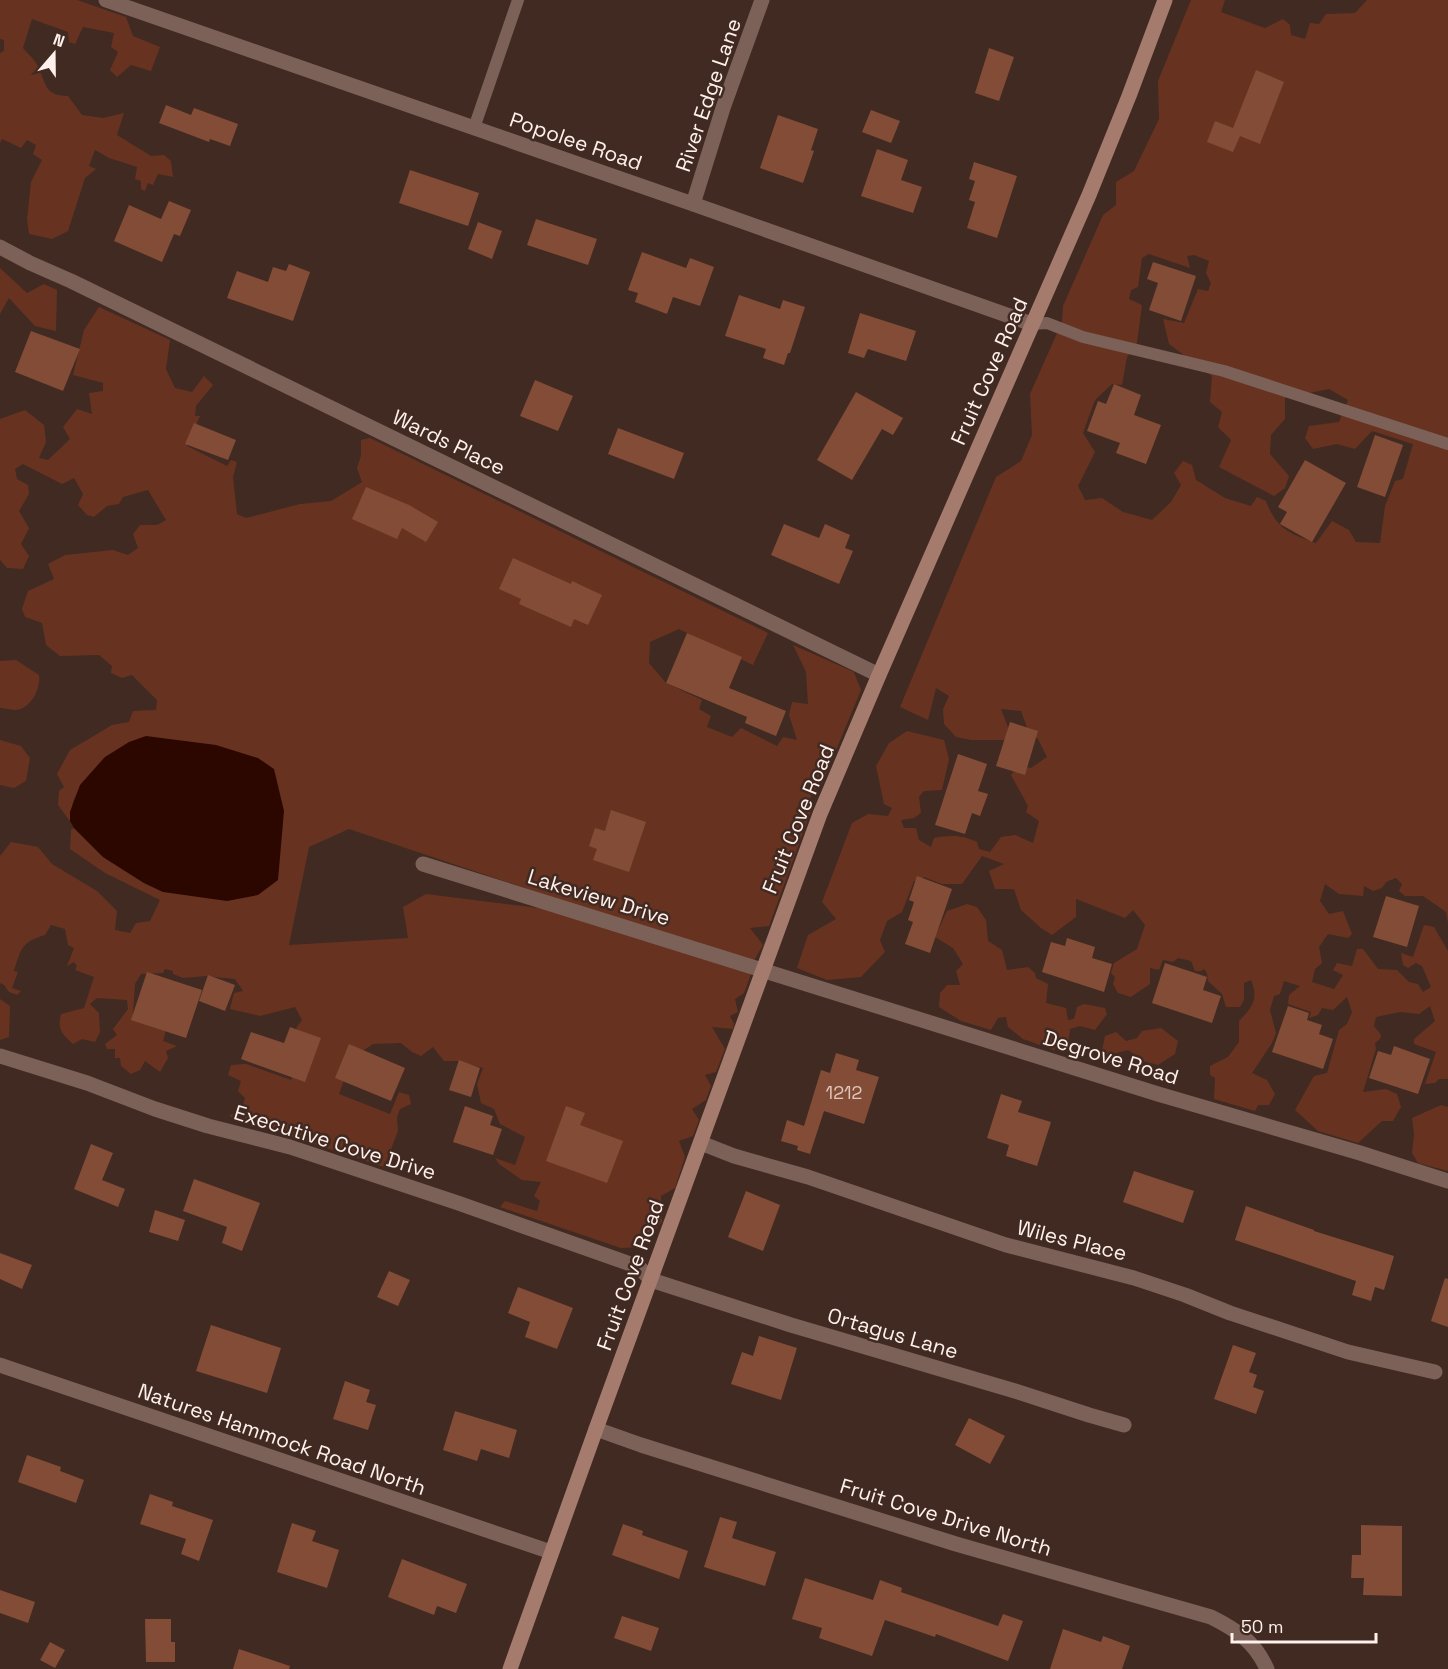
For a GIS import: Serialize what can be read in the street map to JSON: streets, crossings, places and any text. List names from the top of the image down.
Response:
{
  "streets": {
    "street": [
      "River Edge Lane",
      "Popolee Road",
      "Fruit Cove Road",
      "Wards Place",
      "Lakeview Drive",
      "Degrove Road",
      "Executive Cove Drive",
      "Wiles Place",
      "Ortagus Lane",
      "Natures Hammock Road North",
      "Fruit Cove Drive North"
    ]
  },
  "crossings": [
    ["River Edge Lane", "Popolee Road"],
    ["Popolee Road", "Fruit Cove Road"],
    ["Fruit Cove Road", "Wards Place"],
    ["Fruit Cove Road", "Lakeview Drive"],
    ["Fruit Cove Road", "Degrove Road"],
    ["Fruit Cove Road", "Executive Cove Drive"],
    ["Fruit Cove Road", "Wiles Place"],
    ["Fruit Cove Road", "Ortagus Lane"],
    ["Fruit Cove Road", "Natures Hammock Road North"],
    ["Fruit Cove Road", "Fruit Cove Drive North"],
    ["Lakeview Drive", "Degrove Road"],
    ["Executive Cove Drive", "Ortagus Lane"]
  ],
  "house_numbers": ["1212"],
  "scale_bar": "50 m",
  "north": "top"
}
